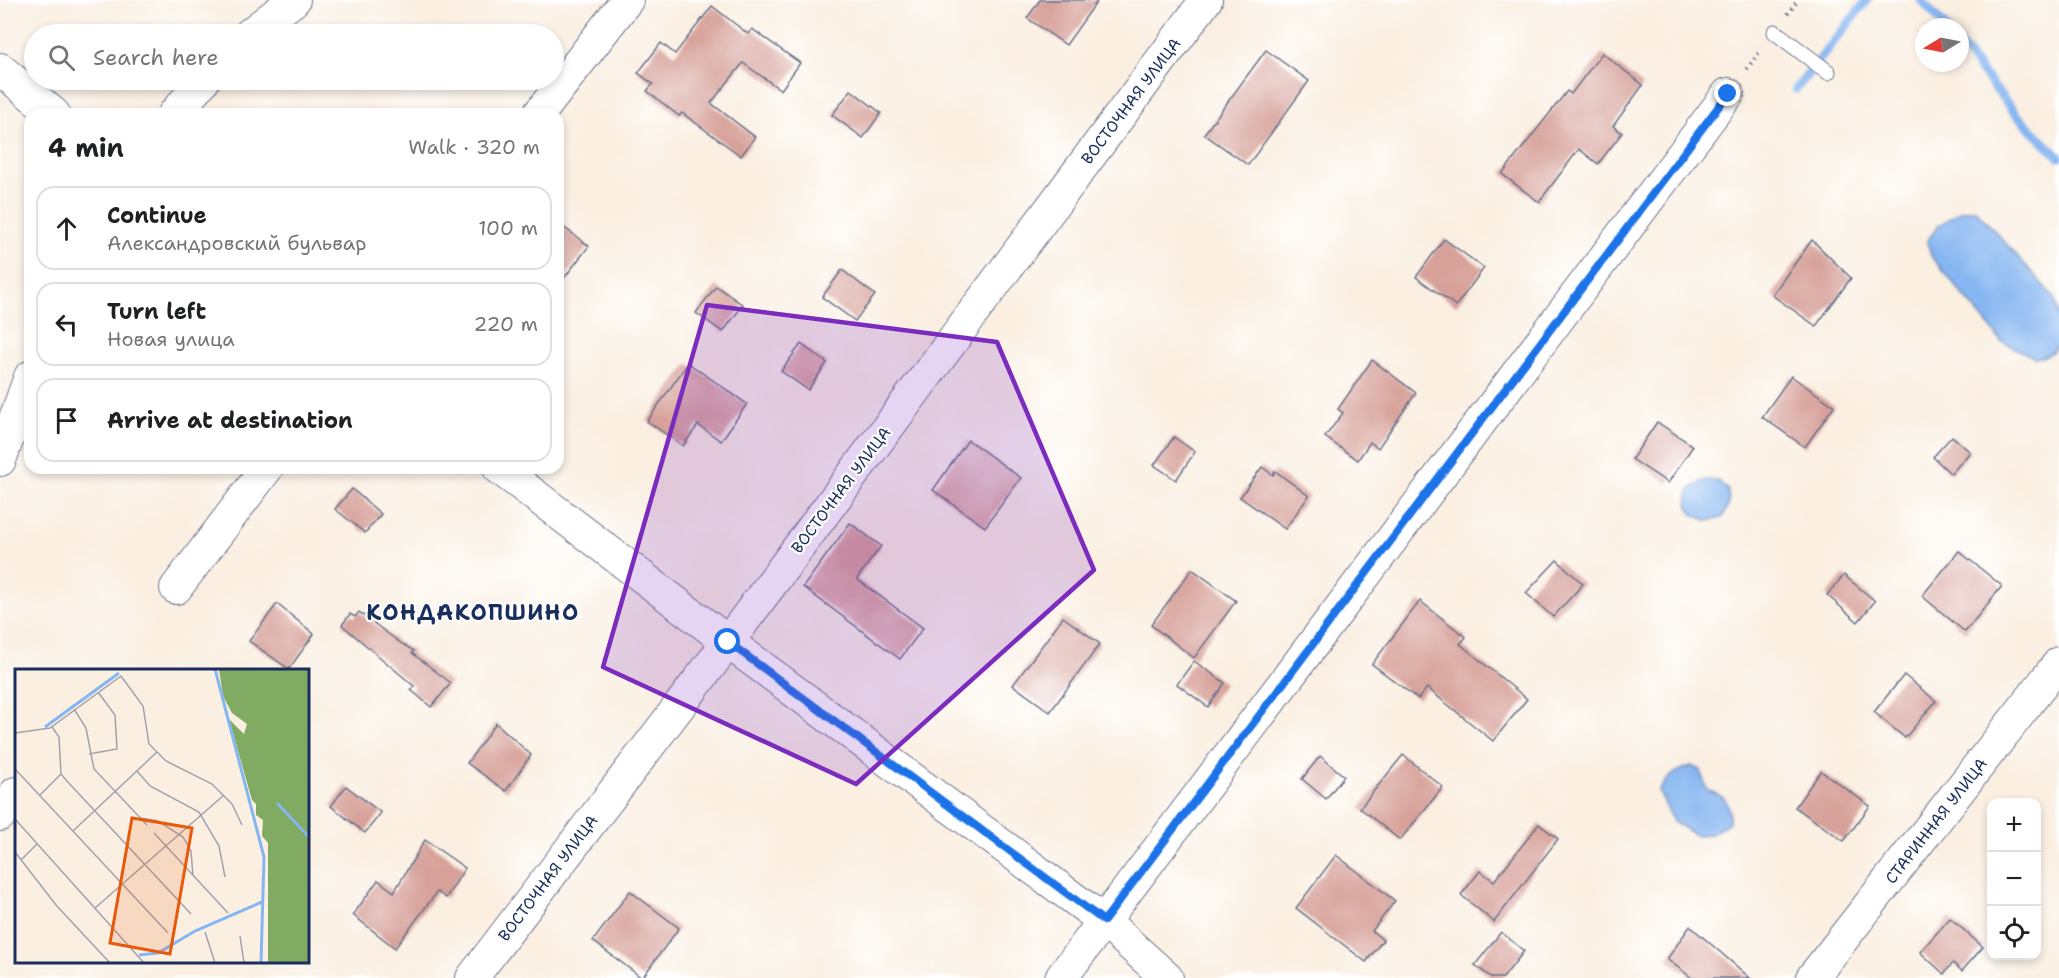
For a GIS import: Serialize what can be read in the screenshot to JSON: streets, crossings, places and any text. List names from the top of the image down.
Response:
{
  "streets": {
    "street": ["ВОСТОЧНАЯ УЛИЦА", "СТАРИННАЯ УЛИЦА"]
  },
  "districts": ["КОНДАКОПШИНО"],
  "north": "left",
  "page": {
    "search": "Search here",
    "heading": ["4 min", "Walk · 320 m"],
    "list": [
      ["Continue", "Александровский бульвар", "100 m"],
      ["Turn left", "Новая улица", "220 m"],
      "Arrive at destination"
    ],
    "map_buttons": ["+", "−"]
  }
}
